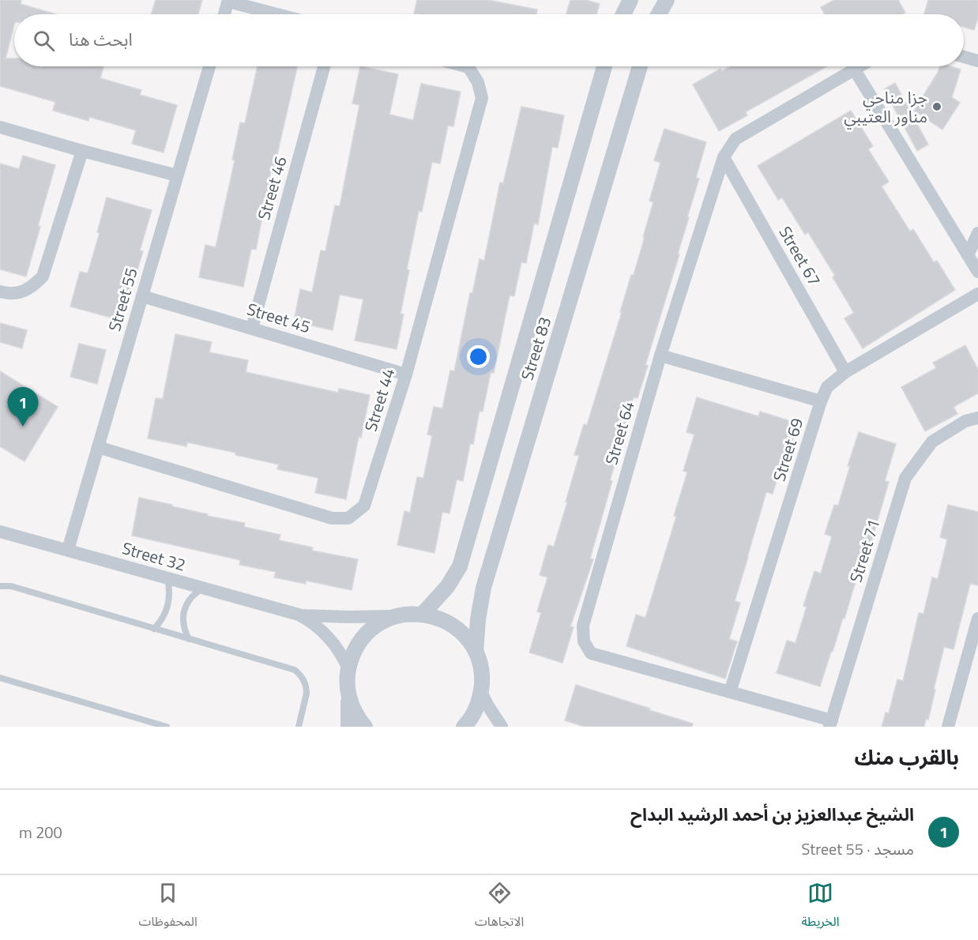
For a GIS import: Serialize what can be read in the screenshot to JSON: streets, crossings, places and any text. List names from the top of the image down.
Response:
{
  "streets": {
    "street": [
      "Street 46",
      "Street 67",
      "Street 55",
      "Street 45",
      "Street 83",
      "Street 44",
      "Street 64",
      "Street 69",
      "Street 71",
      "Street 32"
    ]
  },
  "crossings": [
    ["Street 46", "Street 45"],
    ["Street 67", "Street 64"],
    ["Street 67", "Street 69"],
    ["Street 55", "Street 45"],
    ["Street 55", "Street 44"],
    ["Street 55", "Street 32"],
    ["Street 45", "Street 44"],
    ["Street 64", "Street 69"],
    ["Street 64", "Street 71"]
  ],
  "places": ["جزا مناحي مناور العتيبي"],
  "page": {
    "search": "ابحث هنا",
    "pins": "1",
    "heading": "بالقرب منك",
    "list": [
      {
        "mark": "1",
        "name": "الشيخ عبدالعزيز بن أحمد الرشيد البداح",
        "note": "مسجد · Street 55",
        "value": "200 m"
      }
    ],
    "nav": ["الخريطة", "الاتجاهات", "المحفوظات"]
  }
}
